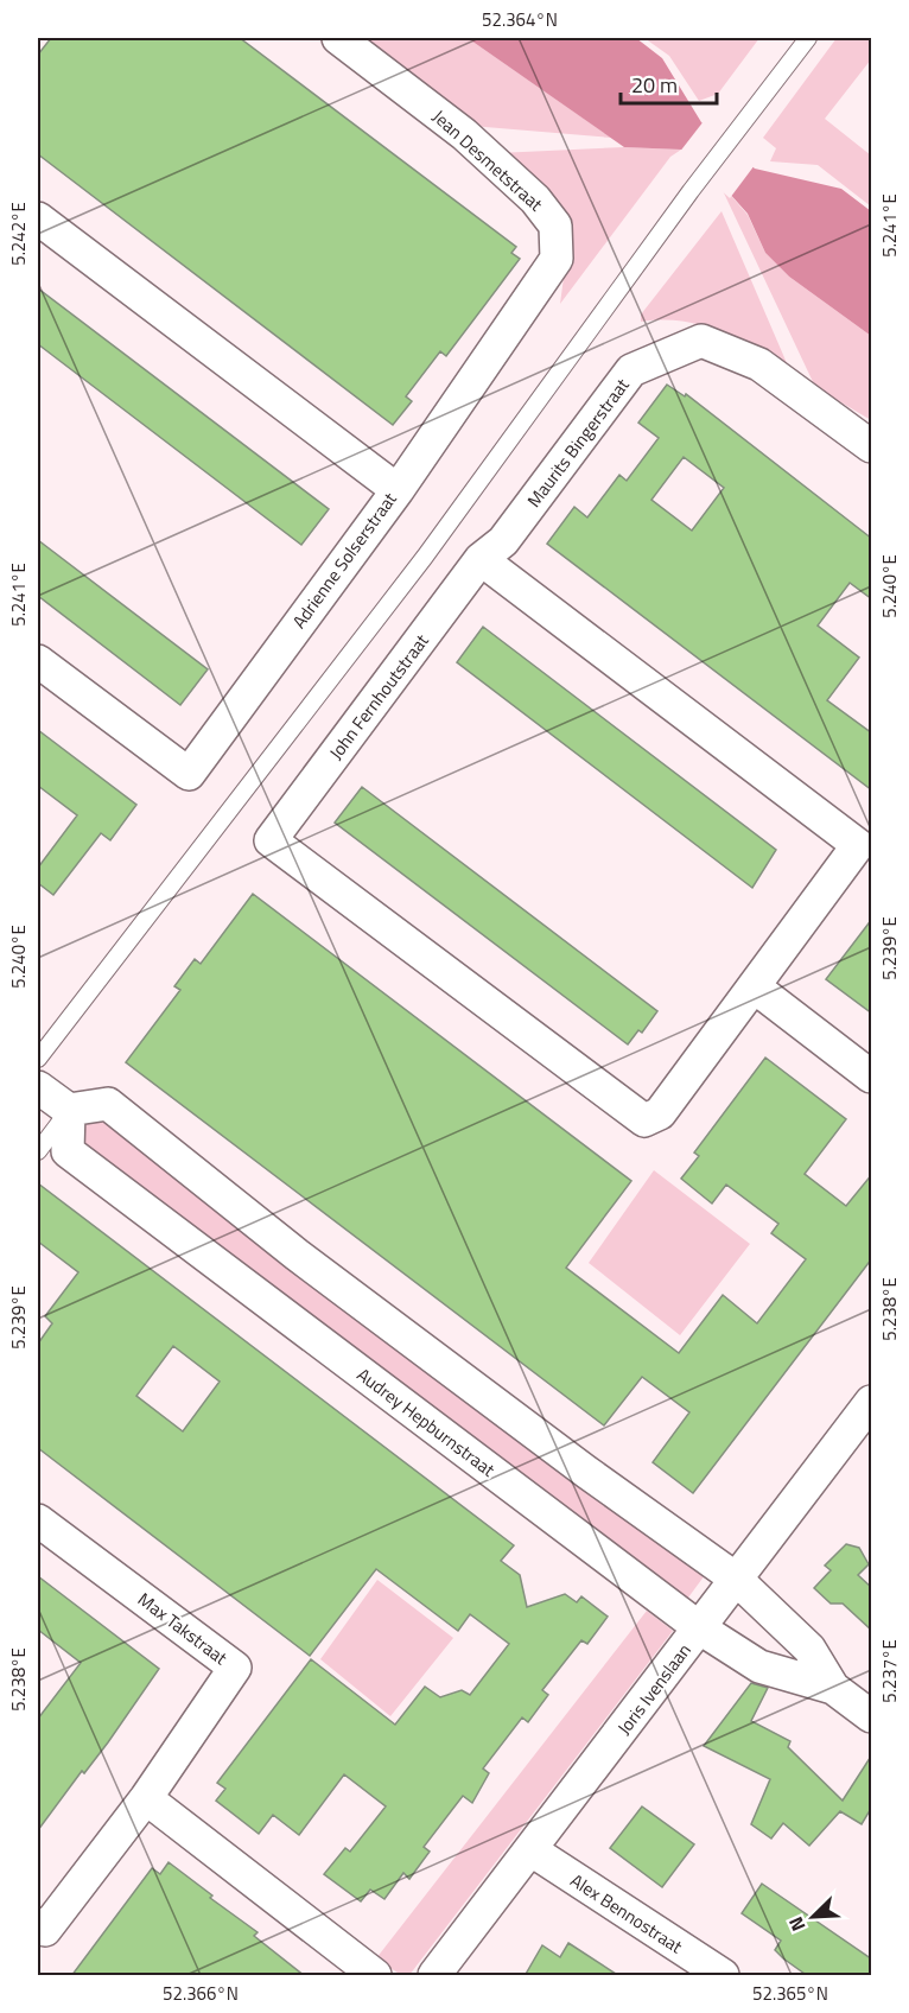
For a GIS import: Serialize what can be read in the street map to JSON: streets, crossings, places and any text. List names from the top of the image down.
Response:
{
  "streets": {
    "street": [
      "Jean Desmetstraat",
      "Maurits Bingerstraat",
      "Adrienne Solserstraat",
      "John Fernhoutstraat",
      "Audrey Hepburnstraat",
      "Max Takstraat",
      "Joris Ivenslaan",
      "Alex Bennostraat"
    ]
  },
  "crossings": [
    ["Jean Desmetstraat", "Adrienne Solserstraat"],
    ["Maurits Bingerstraat", "John Fernhoutstraat"],
    ["Audrey Hepburnstraat", "Joris Ivenslaan"],
    ["Joris Ivenslaan", "Alex Bennostraat"]
  ],
  "scale_bar": "20 m",
  "north": "bottom left",
  "coordinates": [
    "52.364°N",
    "5.241°E",
    "5.242°E",
    "5.240°E",
    "5.239°E",
    "5.238°E",
    "5.237°E",
    "52.366°N",
    "52.365°N"
  ]
}
